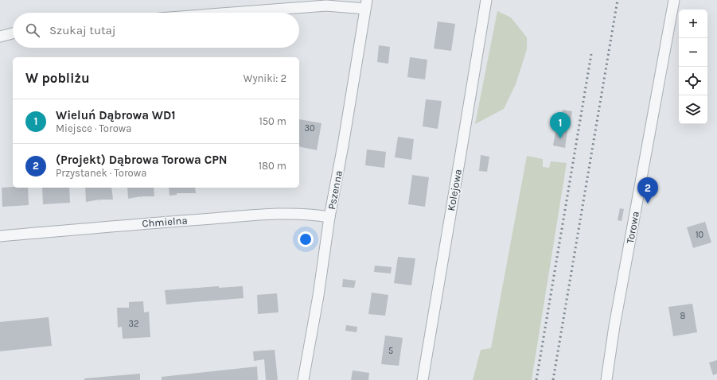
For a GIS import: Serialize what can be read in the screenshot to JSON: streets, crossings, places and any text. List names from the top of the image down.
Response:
{
  "streets": {
    "street": [
      "Pszenna",
      "Kolejowa",
      "Chmielna",
      "Torowa"
    ]
  },
  "crossings": [
    ["Pszenna", "Chmielna"]
  ],
  "house_numbers": [
    "30",
    "10",
    "8",
    "32",
    "5"
  ],
  "page": {
    "map_buttons": ["+", "−"],
    "search": "Szukaj tutaj",
    "heading": ["W pobliżu", "Wyniki: 2"],
    "list": [
      {
        "mark": "1",
        "name": "Wieluń Dąbrowa WD1",
        "note": "Miejsce · Torowa",
        "value": "150 m"
      },
      {
        "mark": "2",
        "name": "(Projekt) Dąbrowa Torowa CPN",
        "note": "Przystanek · Torowa",
        "value": "180 m"
      }
    ],
    "pins": ["1", "2"]
  }
}
